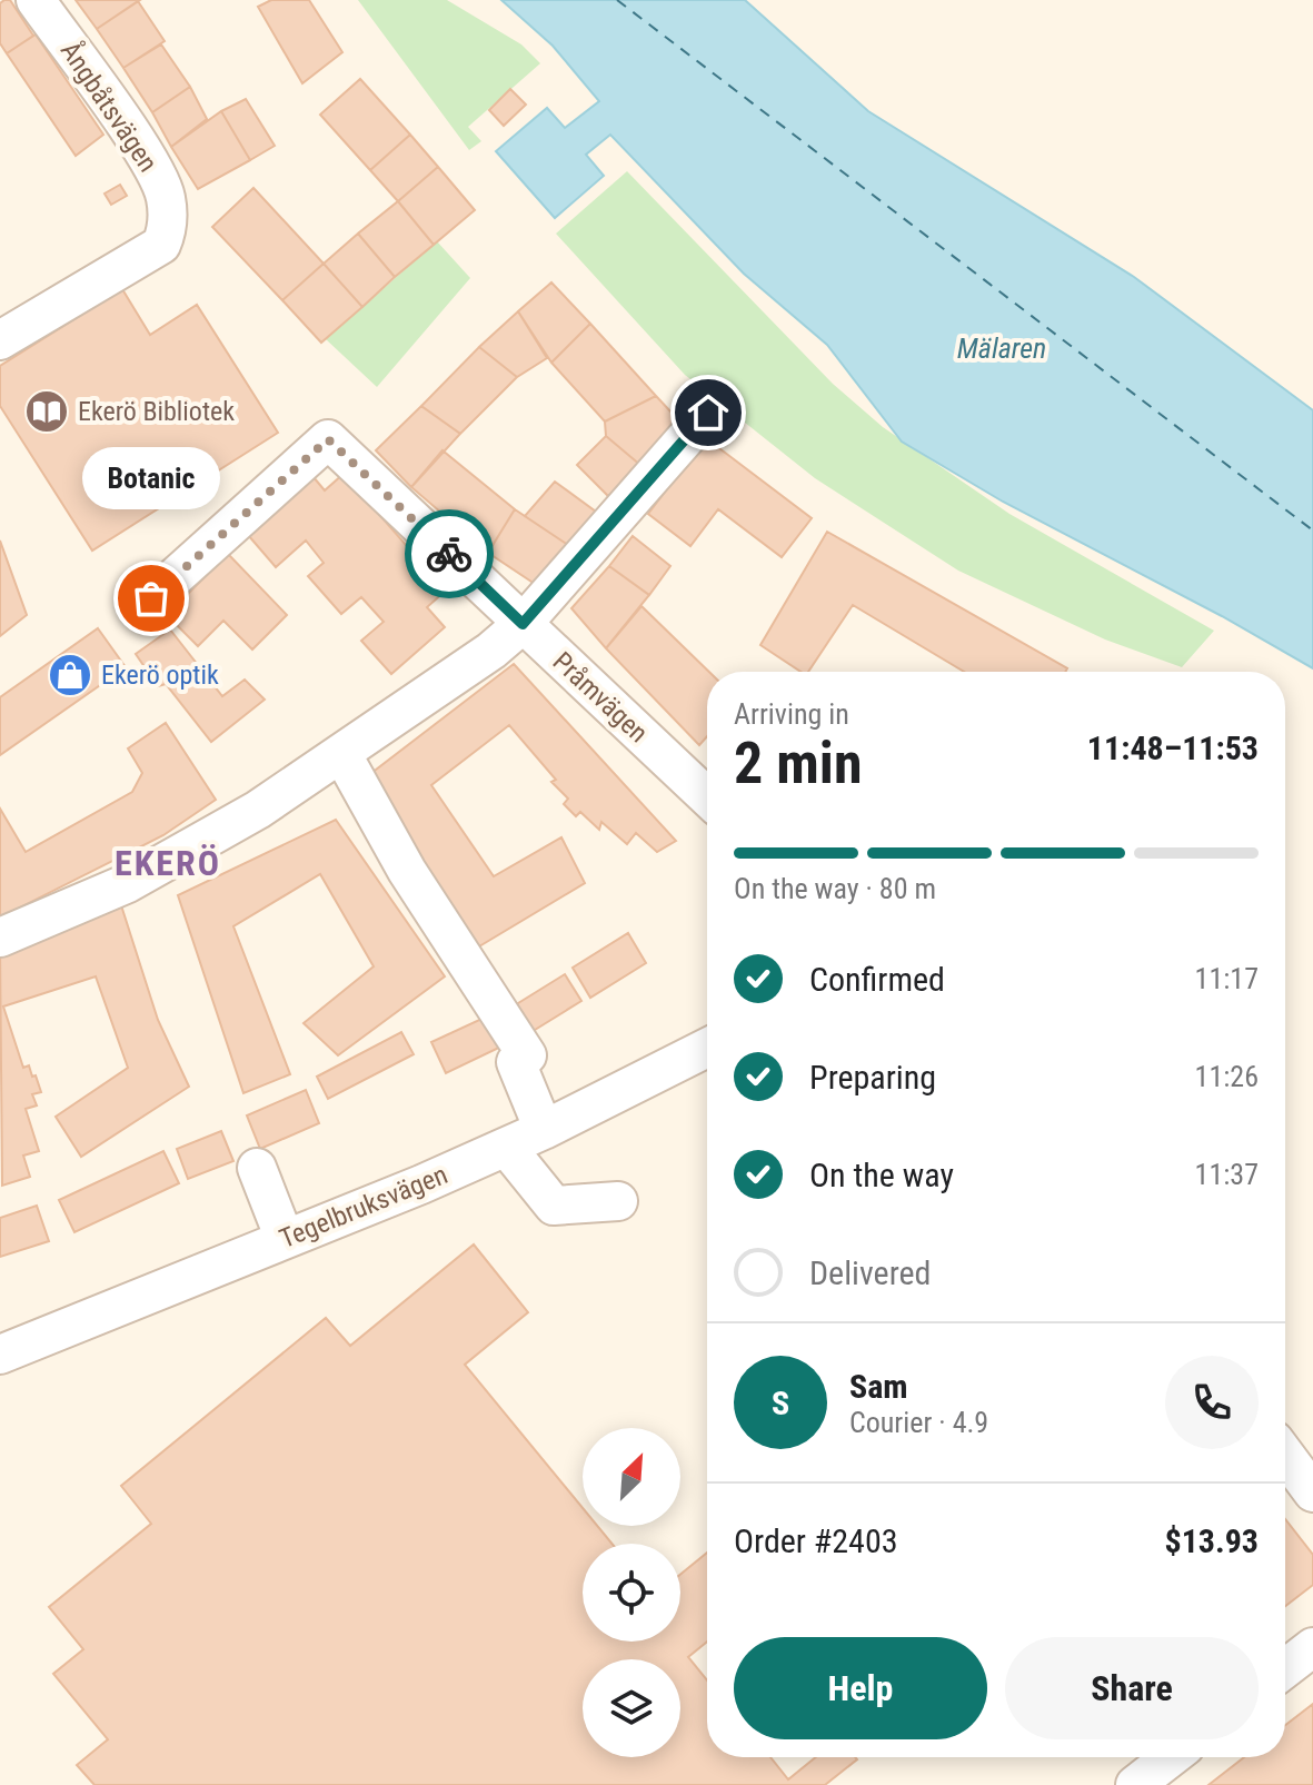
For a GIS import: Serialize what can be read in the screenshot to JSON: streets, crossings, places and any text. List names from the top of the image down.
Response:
{
  "streets": {
    "street": ["Ångbåtsvägen", "Pråmvägen", "Tegelbruksvägen"]
  },
  "districts": ["EKERÖ"],
  "water": ["Mälaren"],
  "places": {
    "library": ["Ekerö Bibliotek"],
    "other": ["Botanic"],
    "shop": ["Ekerö optik"]
  },
  "north": "top right",
  "page": {
    "bubble": "Botanic",
    "heading": ["2 min", "Arriving in", "11:48–11:53"],
    "panel": [
      "Sam",
      "Courier · 4.9",
      "Order #2403",
      "$13.93"
    ],
    "bar": "On the way · 80 m",
    "list": [
      ["Confirmed", "11:17"],
      ["Preparing", "11:26"],
      ["On the way", "11:37"],
      "Delivered"
    ],
    "round": "S",
    "buttons": ["Help", "Share"]
  }
}
